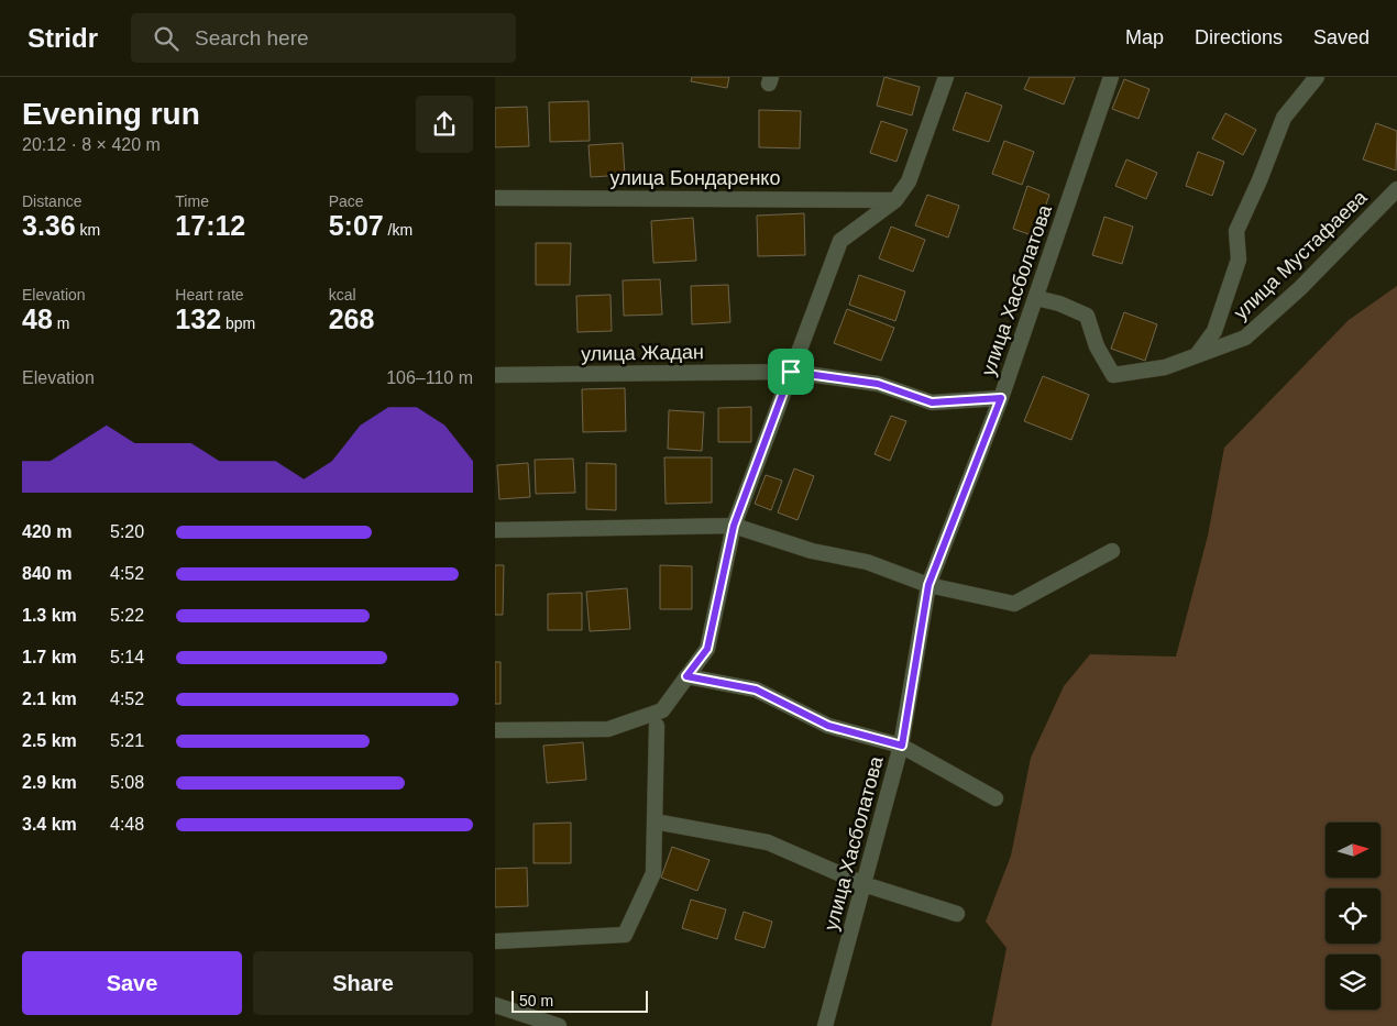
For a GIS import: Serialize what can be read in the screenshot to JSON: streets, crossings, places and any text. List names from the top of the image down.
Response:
{
  "streets": {
    "street": [
      "улица Бондаренко",
      "улица Мустафаева",
      "улица Хасболатова",
      "улица Жадан"
    ]
  },
  "crossings": [
    ["улица Мустафаева", "улица Хасболатова"],
    ["улица Хасболатова", "улица Жадан"]
  ],
  "scale_bar": "50 m",
  "north": "right",
  "page": {
    "header": "Stridr",
    "search": "Search here",
    "nav": ["Map", "Directions", "Saved"],
    "heading": ["Evening run", "20:12 · 8 × 420 m"],
    "stats": [
      ["Distance", "3.36 km"],
      ["Time", "17:12"],
      ["Pace", "5:07 /km"],
      ["Elevation", "48 m"],
      ["Heart rate", "132 bpm"],
      ["kcal", "268"]
    ],
    "chart": ["Elevation", "106–110 m"],
    "list": [
      {
        "name": "420 m",
        "note": "5:20"
      },
      {
        "name": "840 m",
        "note": "4:52"
      },
      {
        "name": "1.3 km",
        "note": "5:22"
      },
      {
        "name": "1.7 km",
        "note": "5:14"
      },
      {
        "name": "2.1 km",
        "note": "4:52"
      },
      {
        "name": "2.5 km",
        "note": "5:21"
      },
      {
        "name": "2.9 km",
        "note": "5:08"
      },
      {
        "name": "3.4 km",
        "note": "4:48"
      }
    ],
    "buttons": ["Save", "Share"],
    "scale": "50 m"
  }
}
